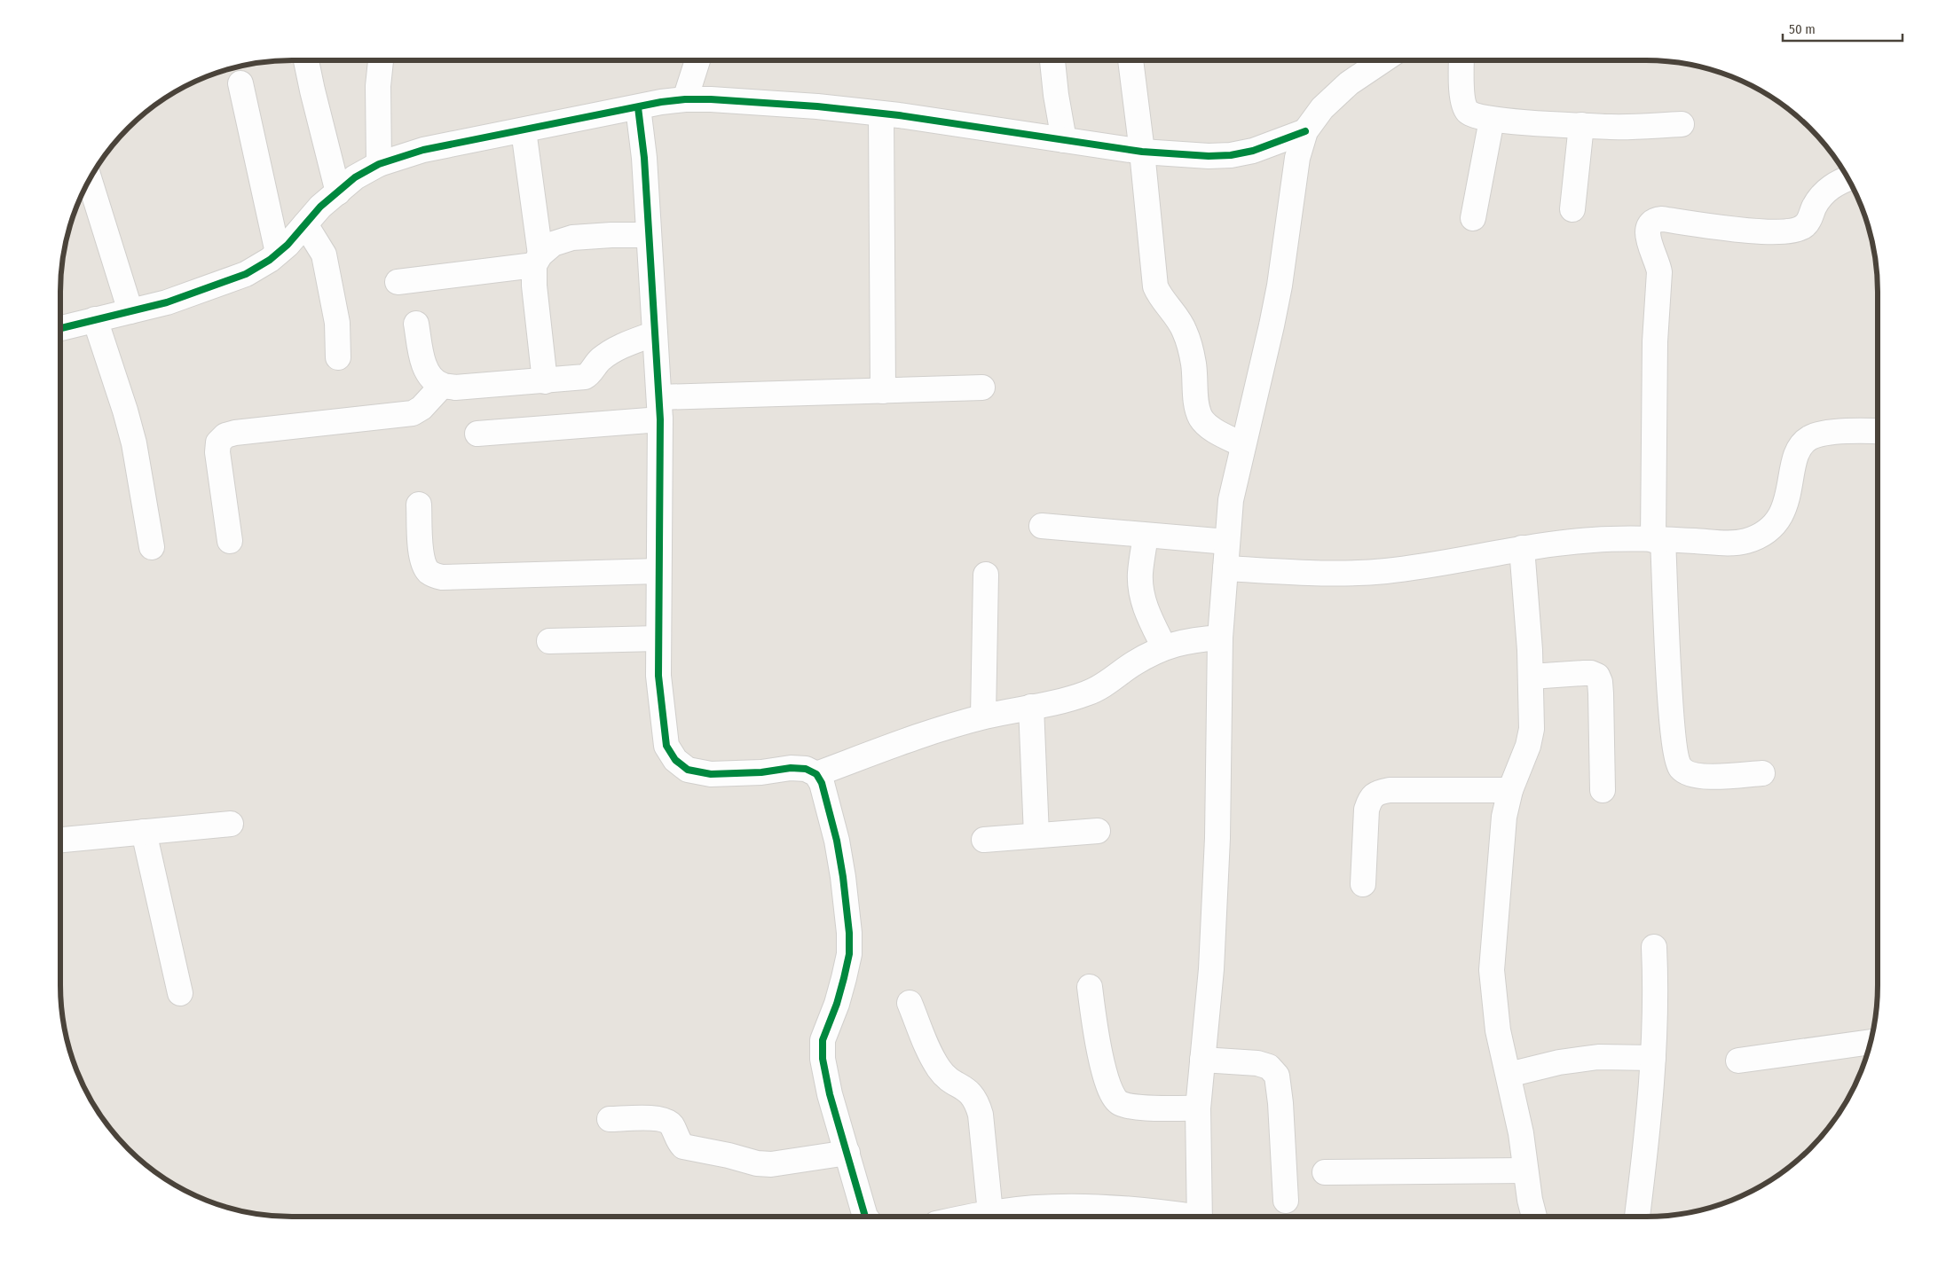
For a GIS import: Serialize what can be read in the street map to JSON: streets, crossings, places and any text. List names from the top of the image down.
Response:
{
  "scale_bar": "50 m"
}
